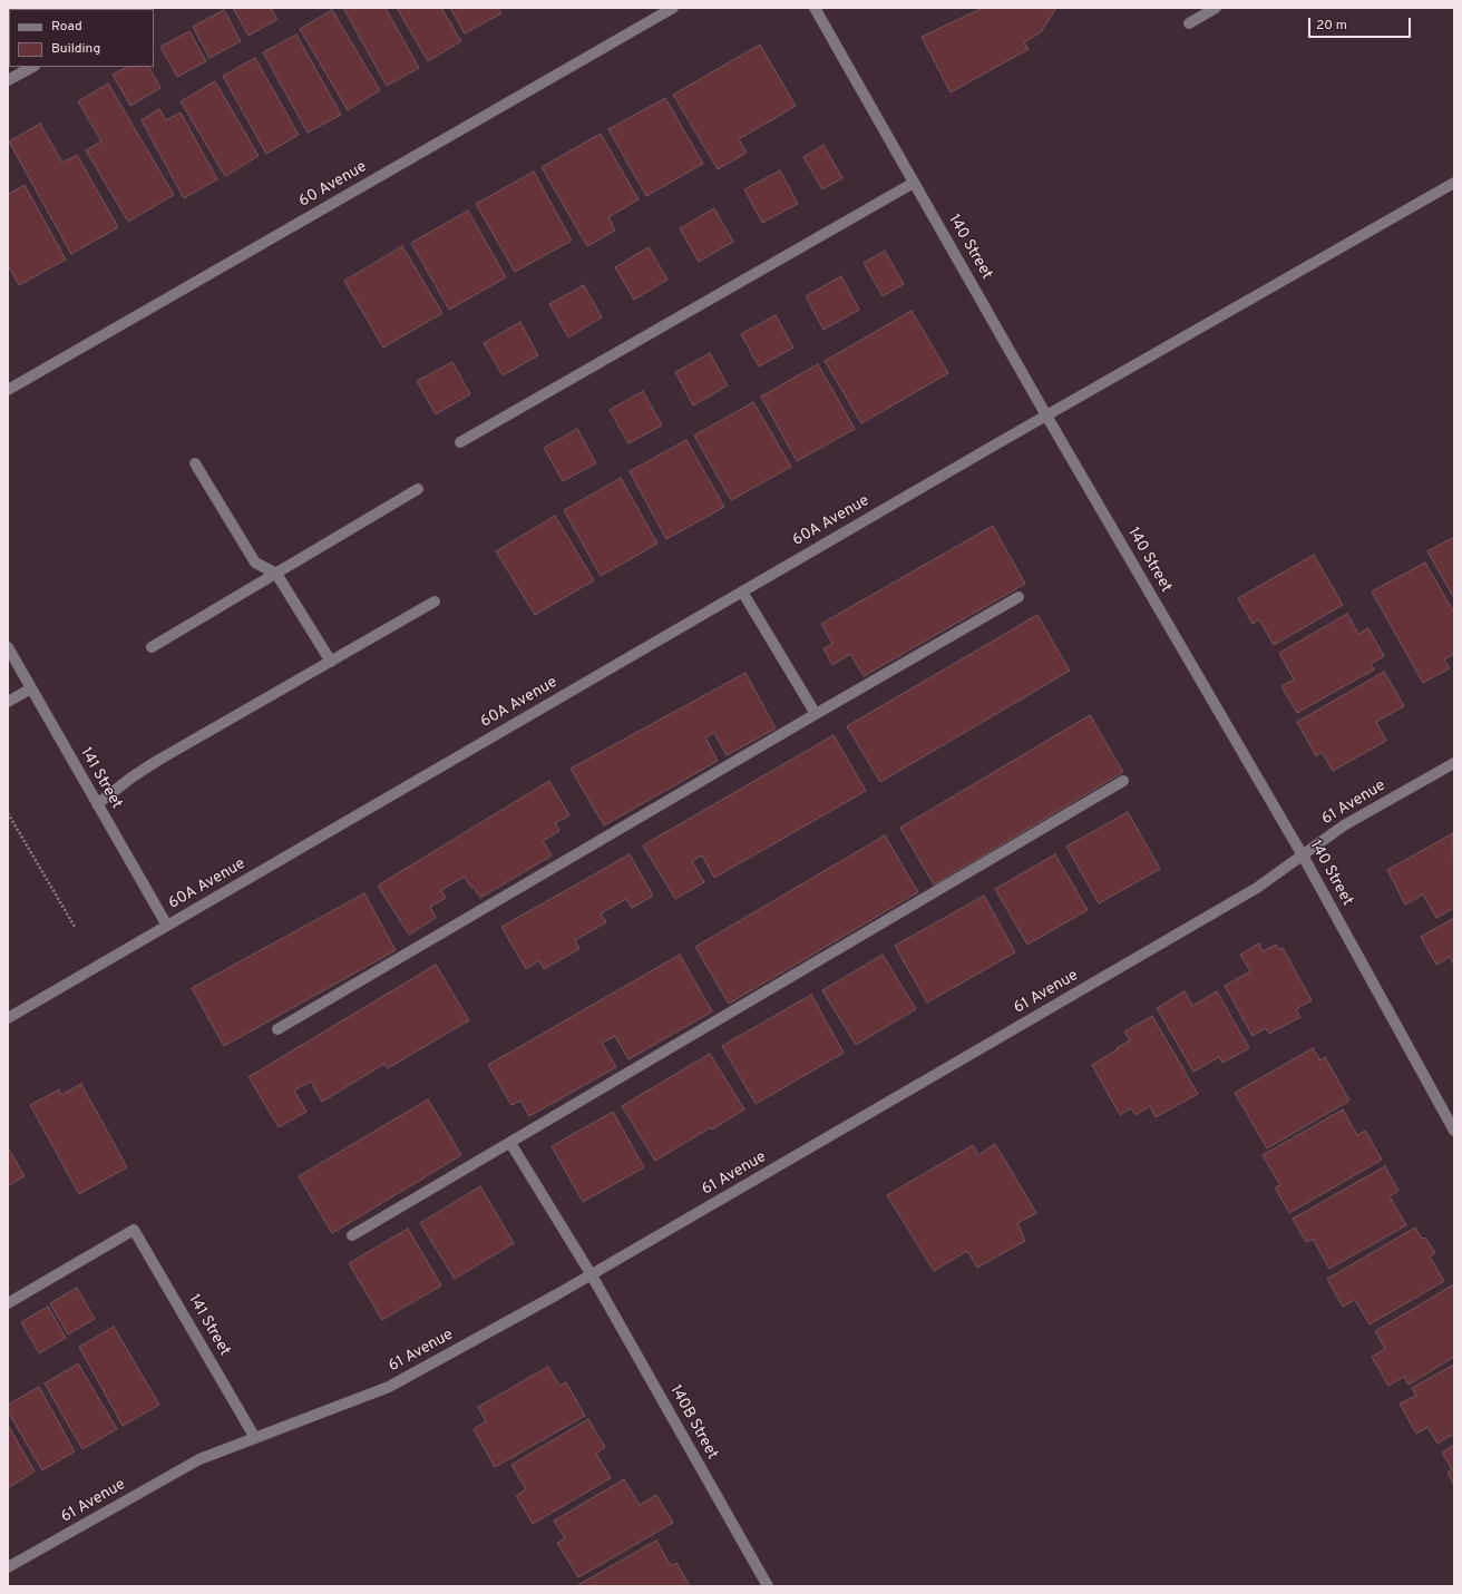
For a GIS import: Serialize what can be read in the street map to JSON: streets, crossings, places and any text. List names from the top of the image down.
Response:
{
  "streets": {
    "street": [
      "60 Avenue",
      "140 Street",
      "60A Avenue",
      "141 Street",
      "61 Avenue",
      "140B Street"
    ]
  },
  "crossings": [
    ["140 Street", "60A Avenue"],
    ["140 Street", "61 Avenue"],
    ["60A Avenue", "141 Street"],
    ["141 Street", "61 Avenue"],
    ["61 Avenue", "140B Street"]
  ],
  "legend": ["Road", "Building"],
  "scale_bar": "20 m"
}
